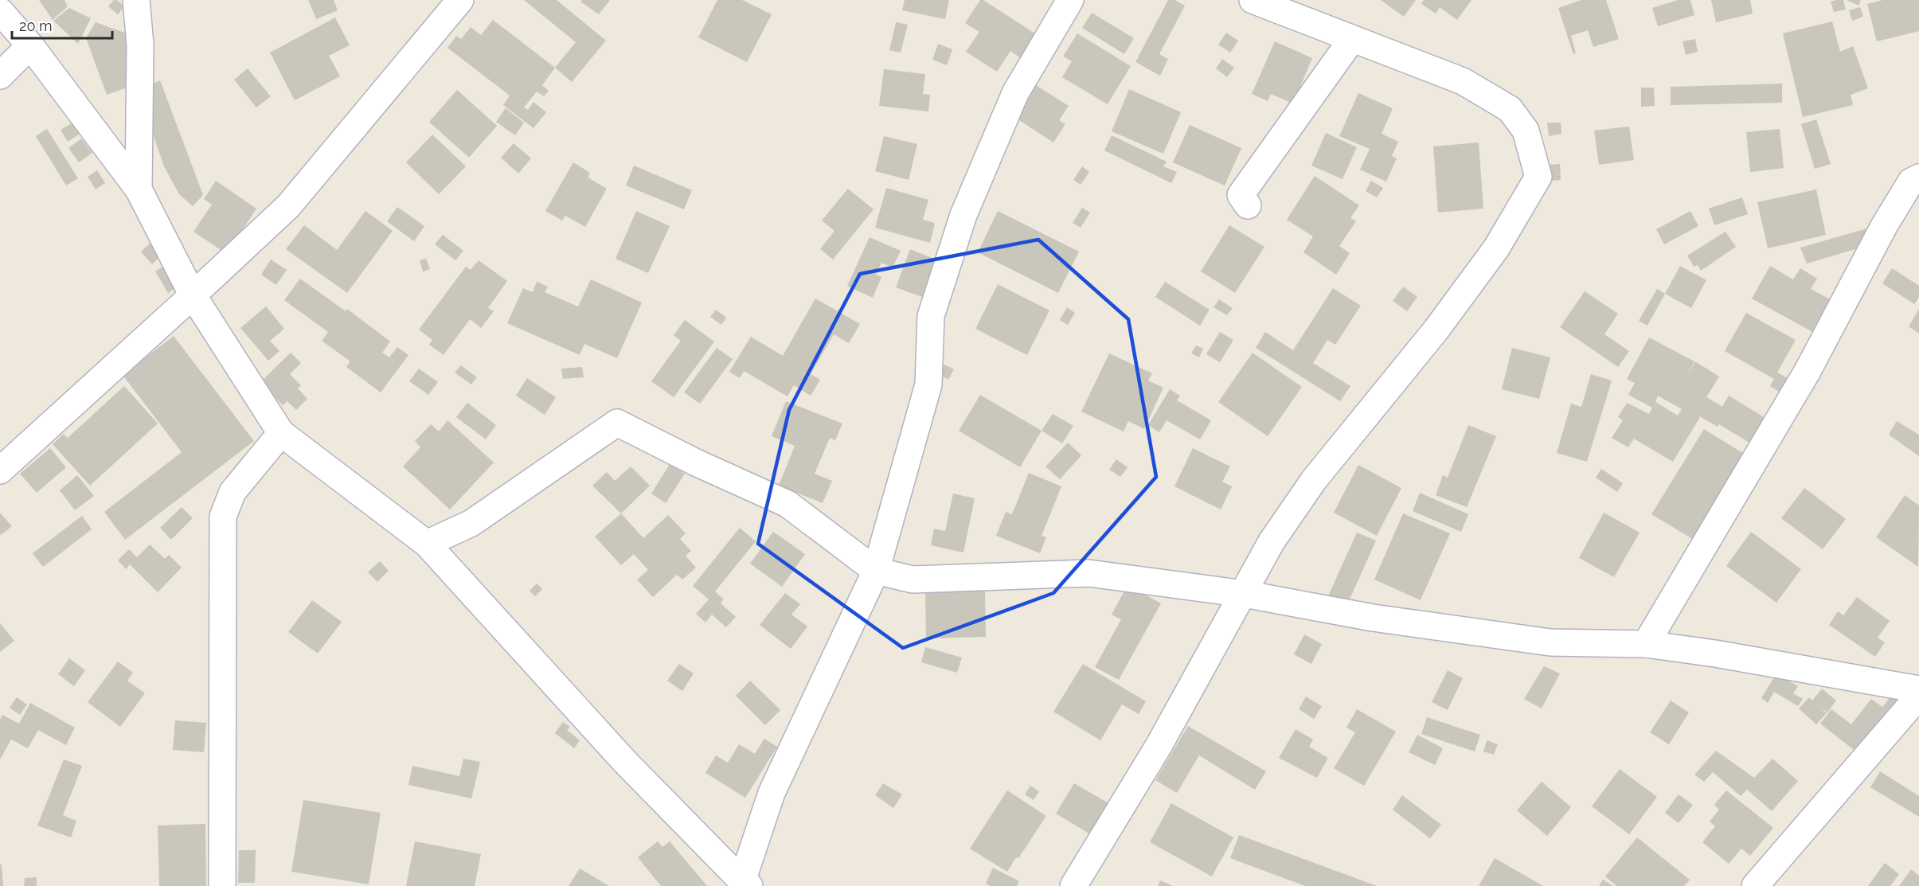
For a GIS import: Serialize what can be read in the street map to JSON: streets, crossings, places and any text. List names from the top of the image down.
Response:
{
  "scale_bar": "20 m"
}
